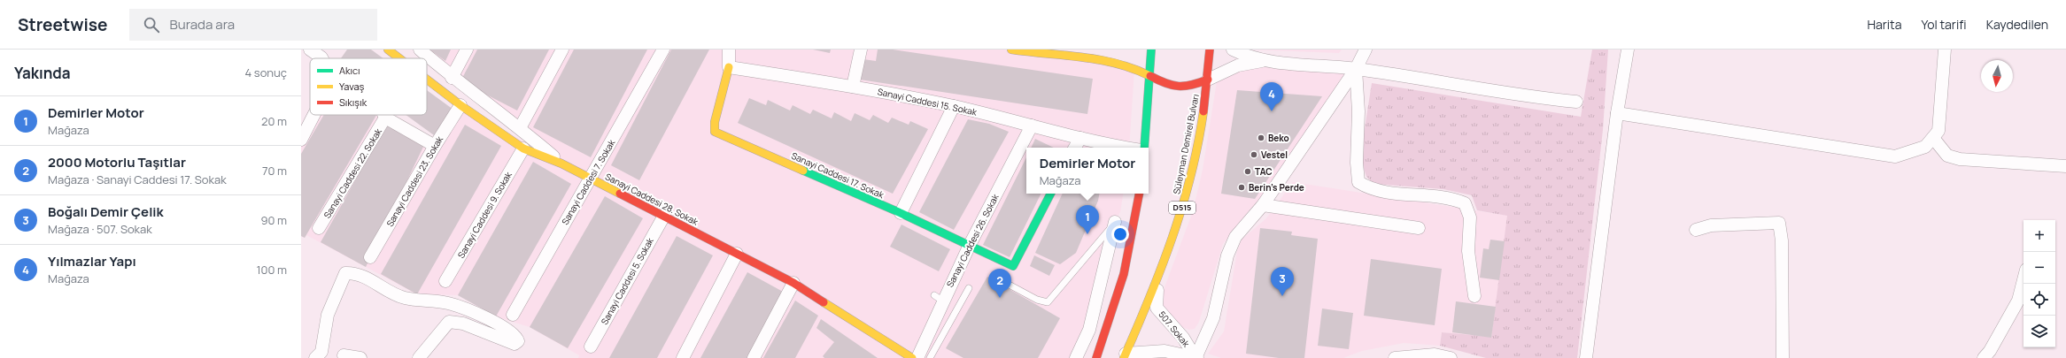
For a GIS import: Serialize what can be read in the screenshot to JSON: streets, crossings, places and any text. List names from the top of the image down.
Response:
{
  "streets": {
    "main road": [
      "Süleyman Demirel Bulvarı",
      "Sanayi Caddesi 17. Sokak",
      "Sanayi Caddesi 28. Sokak",
      "D515"
    ],
    "street": [
      "Sanayi Caddesi 15. Sokak",
      "Sanayi Caddesi 22. Sokak",
      "Sanayi Caddesi 23. Sokak",
      "Sanayi Caddesi 7. Sokak",
      "Sanayi Caddesi 9. Sokak",
      "Sanayi Caddesi 26. Sokak",
      "Sanayi Caddesi 5. Sokak",
      "507. Sokak"
    ]
  },
  "crossings": [
    ["Sanayi Caddesi 15. Sokak", "Sanayi Caddesi 17. Sokak"],
    ["Sanayi Caddesi 15. Sokak", "Sanayi Caddesi 26. Sokak"],
    ["Süleyman Demirel Bulvarı", "507. Sokak"],
    ["Sanayi Caddesi 17. Sokak", "Sanayi Caddesi 26. Sokak"],
    ["Sanayi Caddesi 23. Sokak", "Sanayi Caddesi 28. Sokak"],
    ["Sanayi Caddesi 7. Sokak", "Sanayi Caddesi 28. Sokak"],
    ["Sanayi Caddesi 28. Sokak", "Sanayi Caddesi 9. Sokak"],
    ["Sanayi Caddesi 28. Sokak", "Sanayi Caddesi 5. Sokak"]
  ],
  "places": [
    "Beko",
    "Vestel",
    "TAC",
    "Berin's Perde"
  ],
  "legend": ["Akıcı", "Yavaş", "Sıkışık"],
  "north": "bottom",
  "page": {
    "header": "Streetwise",
    "search": "Burada ara",
    "nav": ["Harita", "Yol tarifi", "Kaydedilen"],
    "heading": ["Yakında", "4 sonuç"],
    "pins": [
      "4",
      "1",
      "3",
      "2"
    ],
    "list": [
      {
        "mark": "1",
        "name": "Demirler Motor",
        "note": "Mağaza",
        "value": "20 m"
      },
      {
        "mark": "2",
        "name": "2000 Motorlu Taşıtlar",
        "note": "Mağaza · Sanayi Caddesi 17. Sokak",
        "value": "70 m"
      },
      {
        "mark": "3",
        "name": "Boğalı Demir Çelik",
        "note": "Mağaza · 507. Sokak",
        "value": "90 m"
      },
      {
        "mark": "4",
        "name": "Yılmazlar Yapı",
        "note": "Mağaza",
        "value": "100 m"
      }
    ],
    "popup": ["Demirler Motor", "Mağaza"],
    "map_buttons": ["+", "−"]
  }
}
